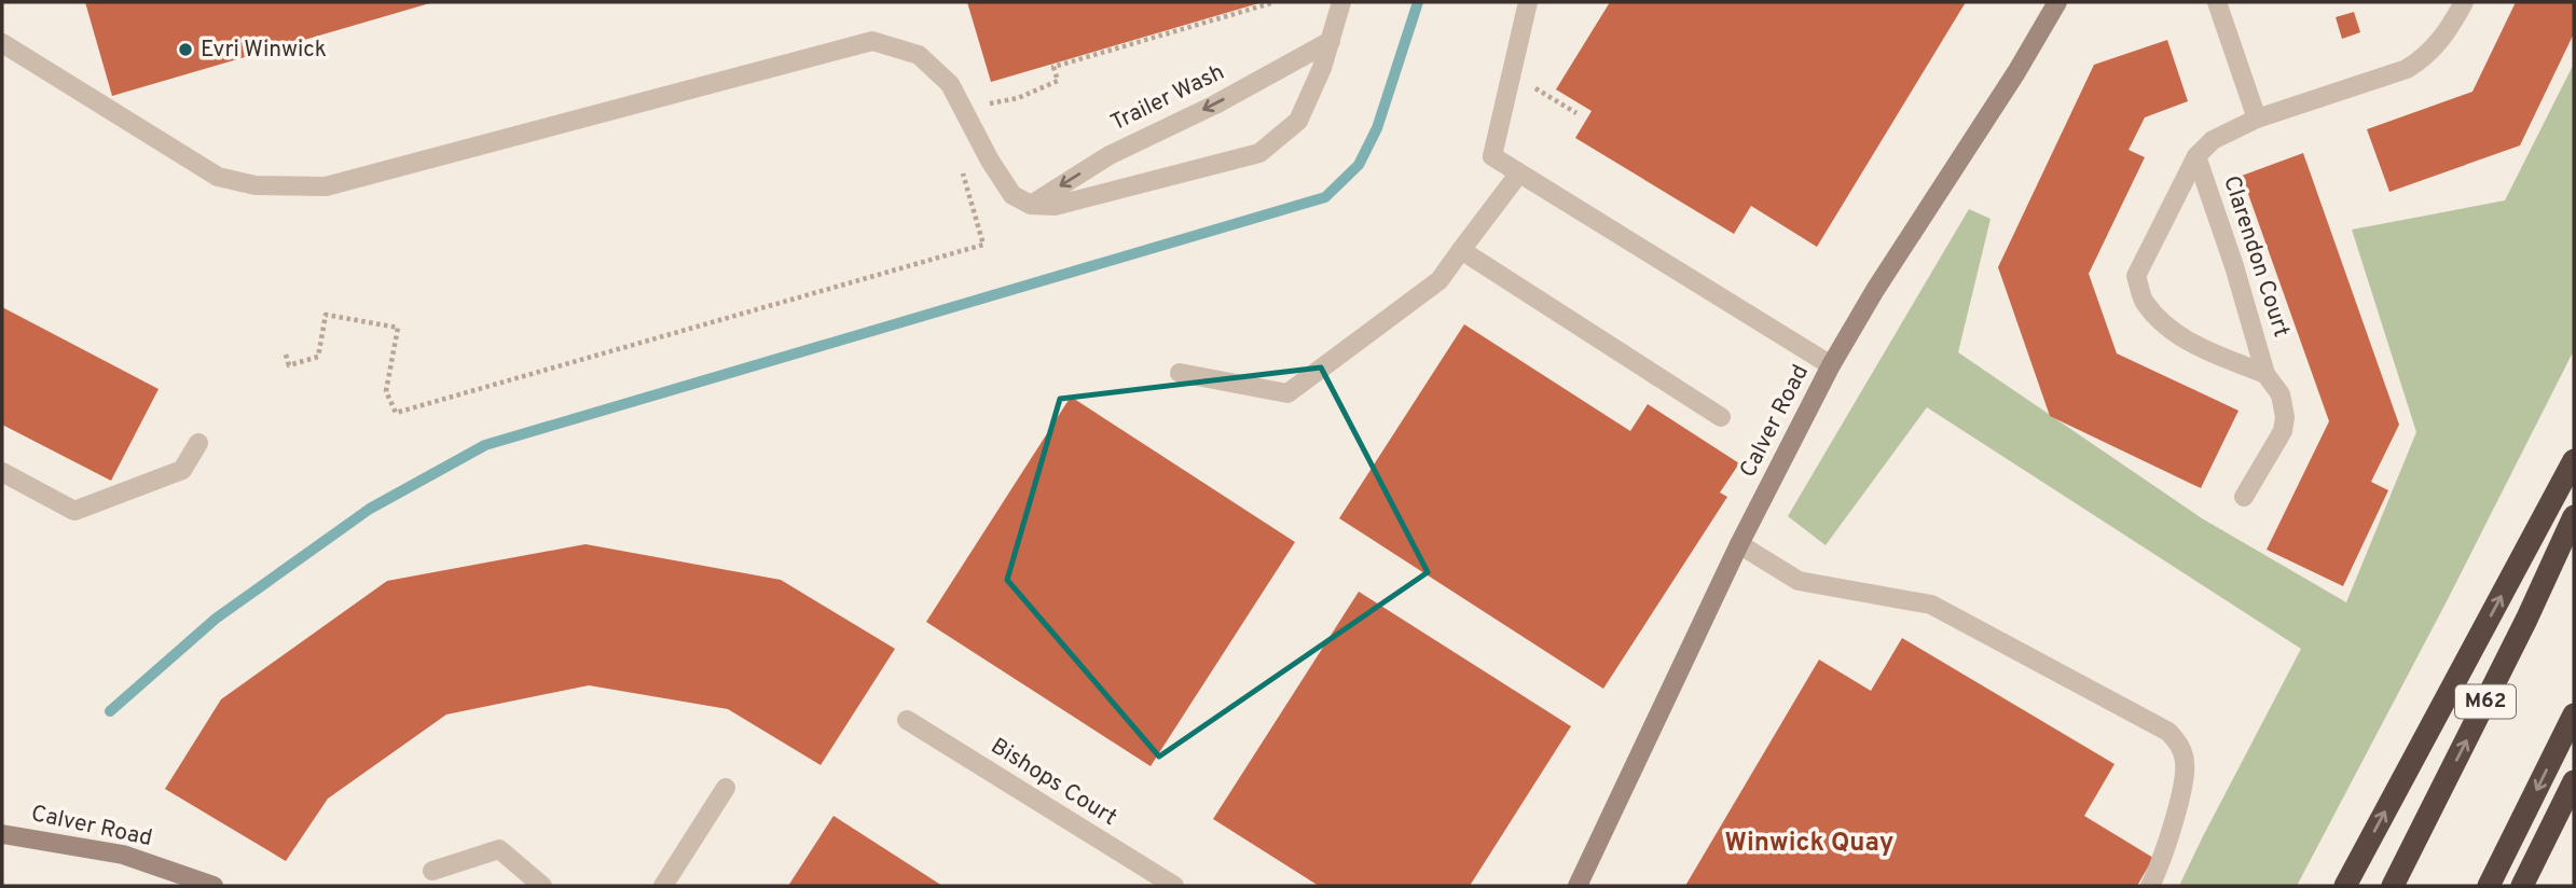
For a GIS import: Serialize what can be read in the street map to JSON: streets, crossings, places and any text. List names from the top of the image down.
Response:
{
  "streets": {
    "highway": ["M62"],
    "street": ["Calver Road"],
    "lane": ["Trailer Wash", "Clarendon Court", "Bishops Court"]
  },
  "districts": ["Winwick Quay"],
  "places": ["Evri Winwick"]
}
